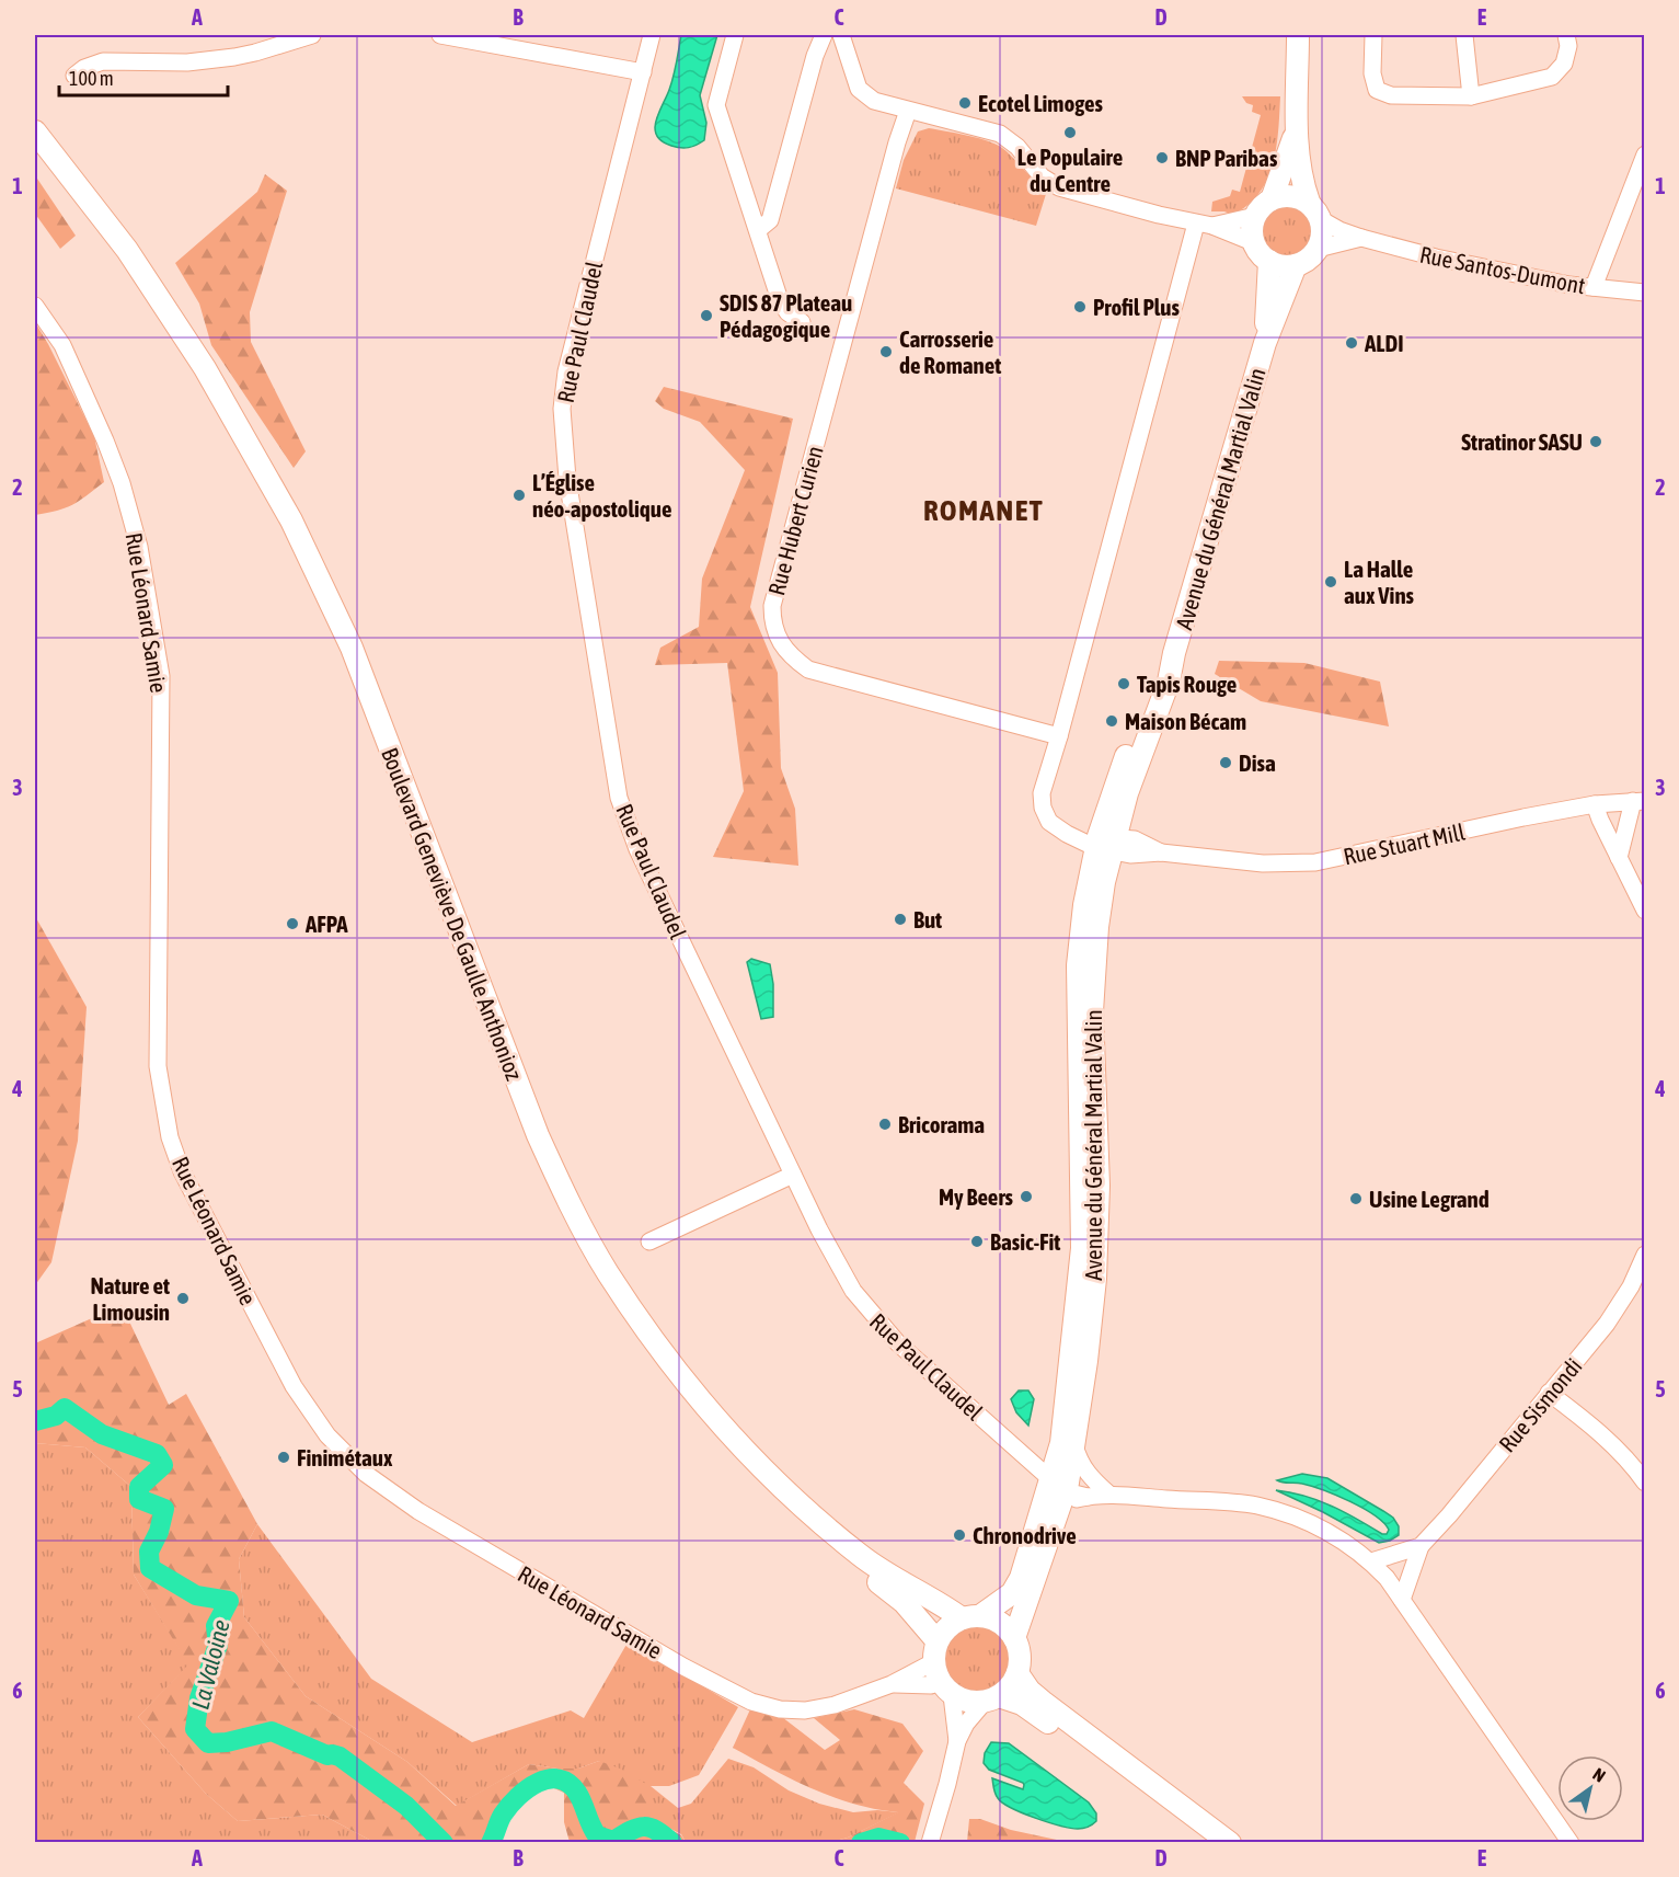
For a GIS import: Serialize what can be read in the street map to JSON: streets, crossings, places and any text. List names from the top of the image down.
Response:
{
  "streets": {
    "main road": ["Avenue du Général Martial Valin", "Boulevard Geneviève De Gaulle Anthonioz"],
    "street": [
      "Rue Santos-Dumont",
      "Rue Paul Claudel",
      "Rue Hubert Curien",
      "Rue Léonard Samie",
      "Rue Stuart Mill",
      "Rue Sismondi"
    ]
  },
  "crossings": [
    ["Rue Santos-Dumont", "Avenue du Général Martial Valin"],
    ["Rue Paul Claudel", "Avenue du Général Martial Valin"],
    ["Avenue du Général Martial Valin", "Rue Léonard Samie"],
    ["Avenue du Général Martial Valin", "Rue Stuart Mill"],
    ["Avenue du Général Martial Valin", "Boulevard Geneviève De Gaulle Anthonioz"],
    ["Rue Léonard Samie", "Boulevard Geneviève De Gaulle Anthonioz"]
  ],
  "districts": ["ROMANET"],
  "water": ["La Valoine"],
  "places": [
    "Ecotel Limoges",
    "Le Populaire du Centre",
    "BNP Paribas",
    "Profil Plus",
    "SDIS 87 Plateau Pédagogique",
    "ALDI",
    "Carrosserie de Romanet",
    "Stratinor SASU",
    "L’Église néo-apostolique",
    "La Halle aux Vins",
    "Tapis Rouge",
    "Maison Bécam",
    "Disa",
    "But",
    "AFPA",
    "Bricorama",
    "My Beers",
    "Usine Legrand",
    "Basic-Fit",
    "Nature et Limousin",
    "Finimétaux",
    "Chronodrive"
  ],
  "scale_bar": "100 m",
  "north": "top right",
  "grid": {
    "columns": [
      "A",
      "B",
      "C",
      "D",
      "E"
    ],
    "rows": [
      "1",
      "2",
      "3",
      "4",
      "5",
      "6"
    ]
  }
}
